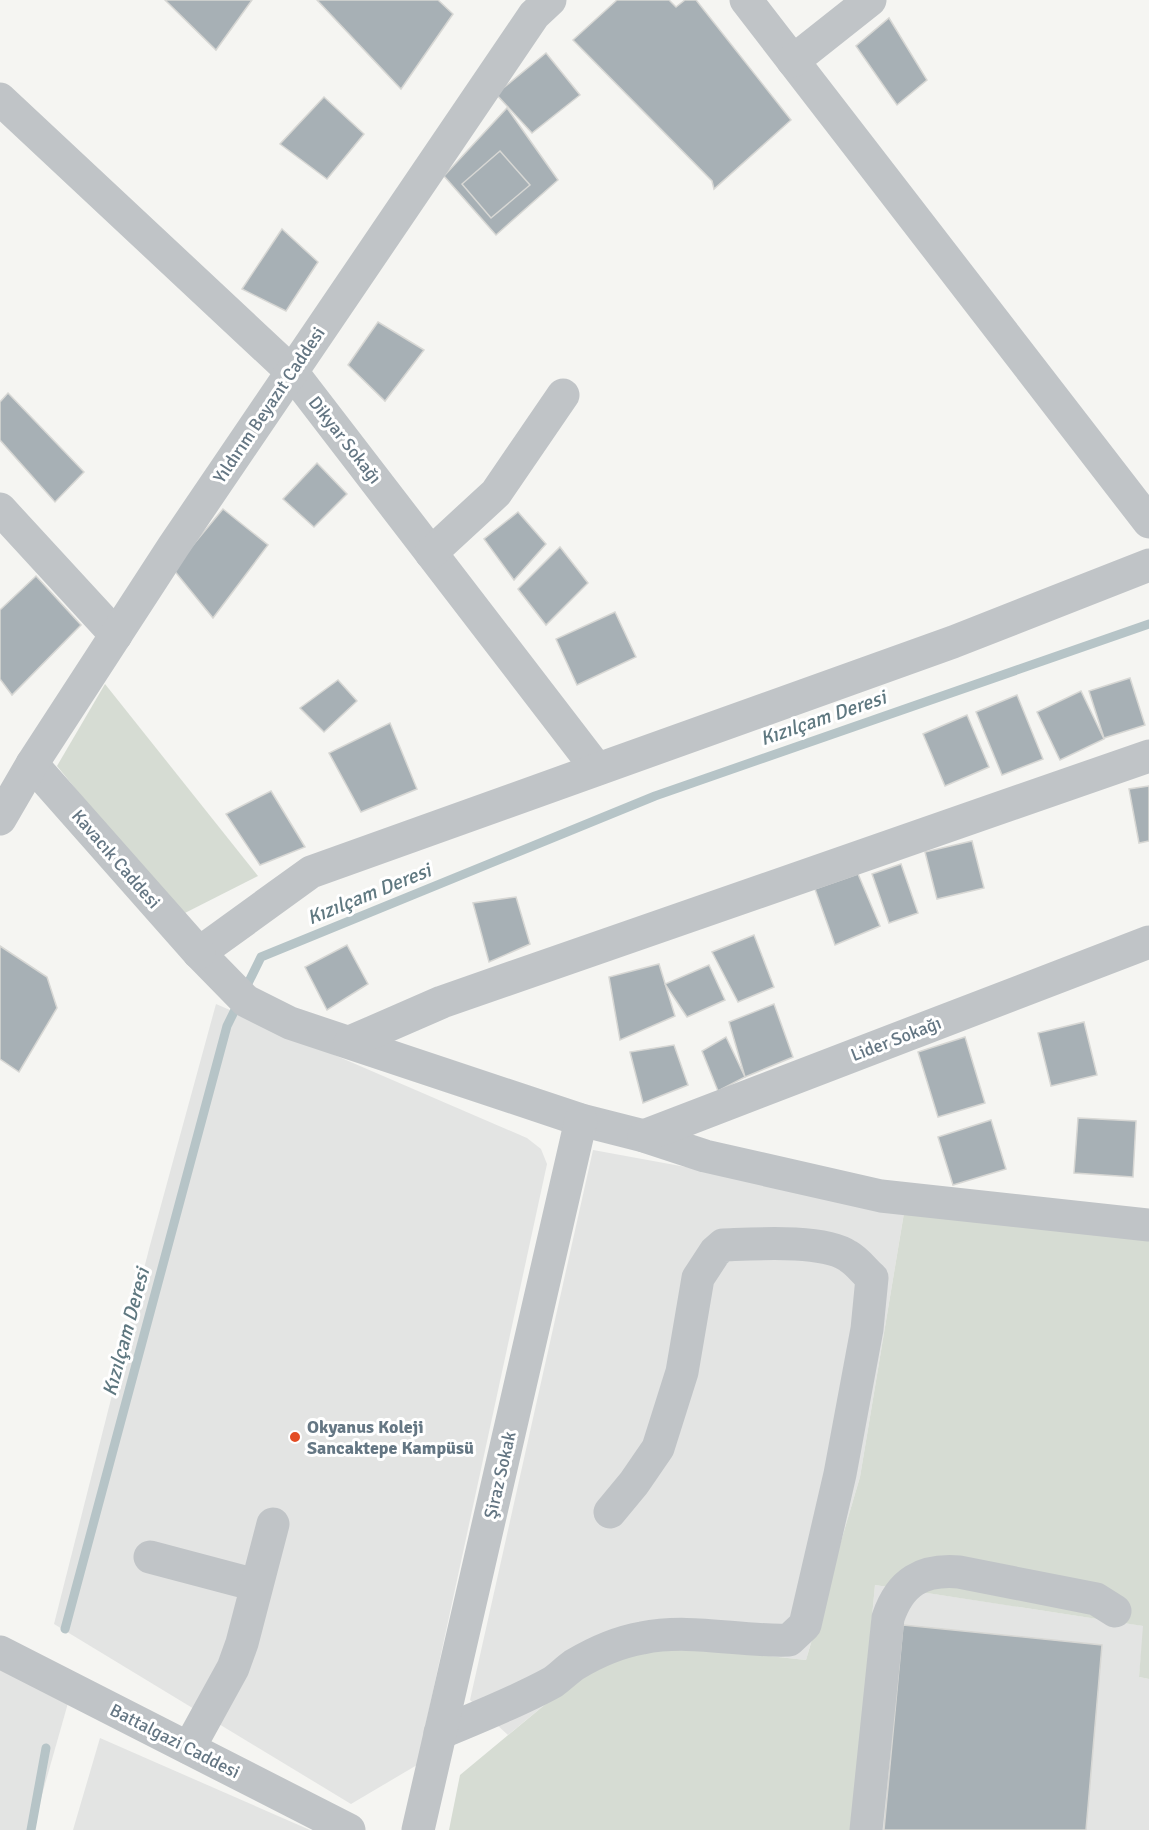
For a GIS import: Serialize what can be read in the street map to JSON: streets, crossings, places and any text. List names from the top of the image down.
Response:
{
  "streets": {
    "street": [
      "Yıldırım Beyazıt Caddesi",
      "Dikyar Sokağı",
      "Kavacık Caddesi",
      "Lider Sokağı",
      "Şiraz Sokak",
      "Battalgazi Caddesi"
    ]
  },
  "crossings": [
    ["Yıldırım Beyazıt Caddesi", "Dikyar Sokağı"],
    ["Yıldırım Beyazıt Caddesi", "Kavacık Caddesi"],
    ["Kavacık Caddesi", "Lider Sokağı"],
    ["Kavacık Caddesi", "Şiraz Sokak"]
  ],
  "water": ["Kızılçam Deresi"],
  "places": ["Okyanus Koleji Sancaktepe Kampüsü"]
}
